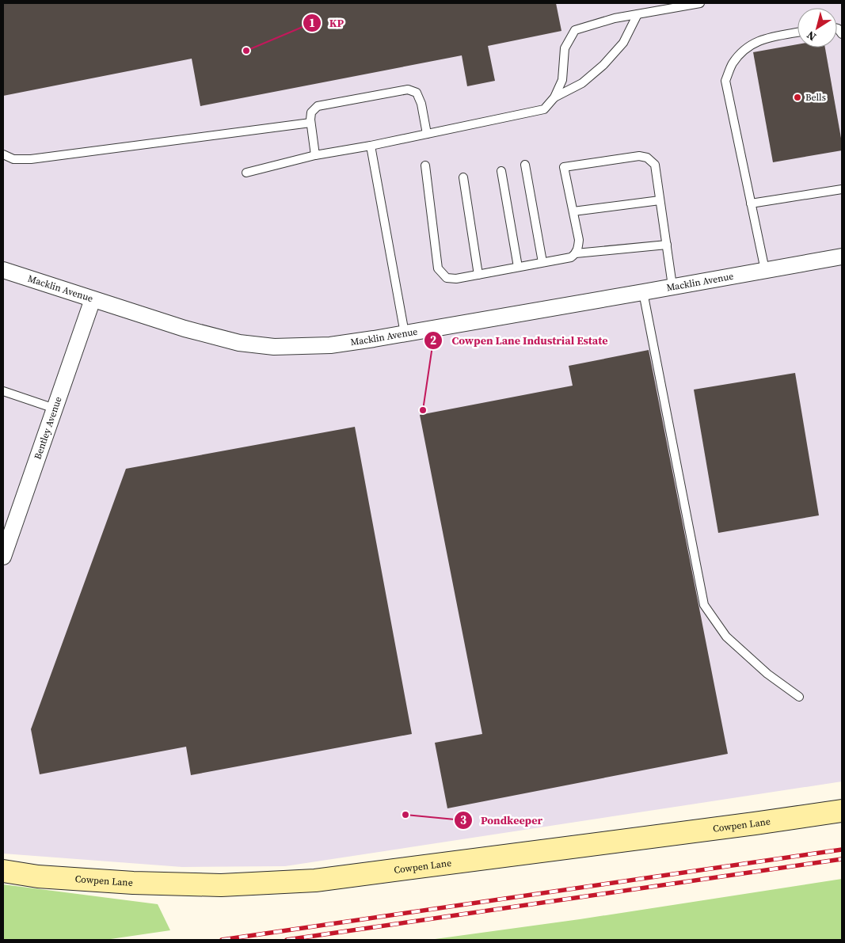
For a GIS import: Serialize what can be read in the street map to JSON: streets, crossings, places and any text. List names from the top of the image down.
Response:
{
  "streets": {
    "street": ["Macklin Avenue", "Bentley Avenue", "Cowpen Lane"]
  },
  "crossings": [
    ["Macklin Avenue", "Bentley Avenue"]
  ],
  "places": [
    "KP",
    "Bells",
    "Cowpen Lane Industrial Estate",
    "Pondkeeper"
  ],
  "north": "bottom left"
}
